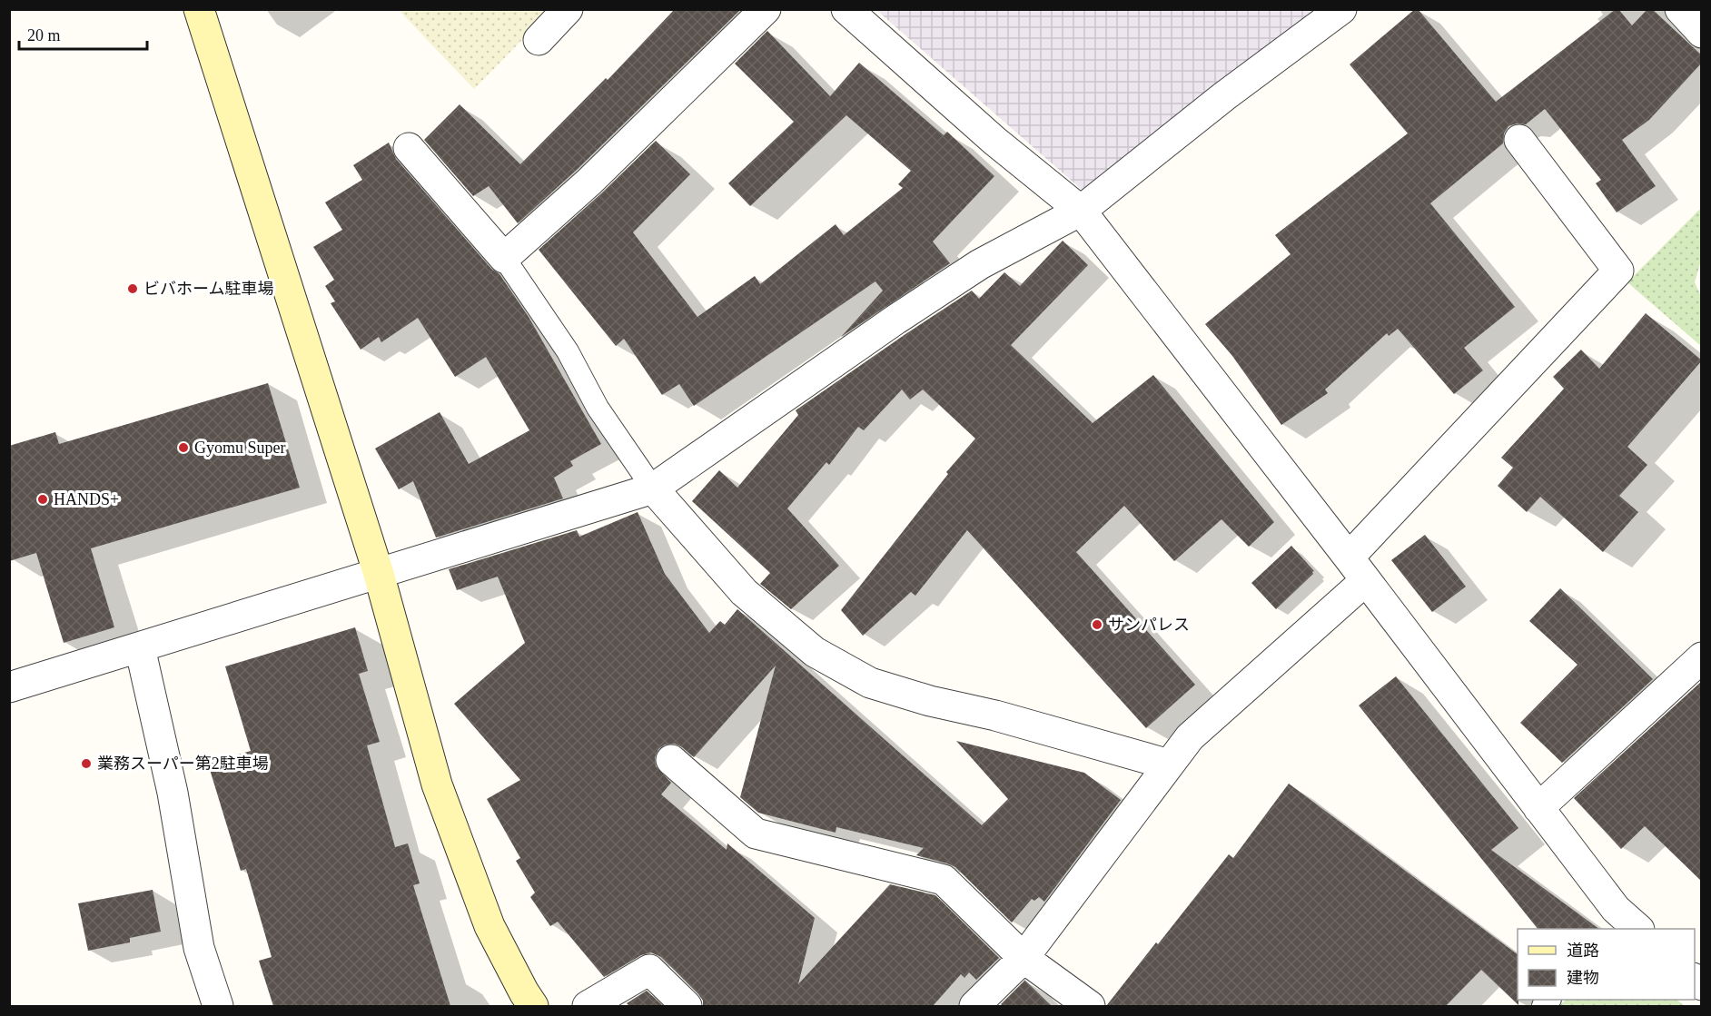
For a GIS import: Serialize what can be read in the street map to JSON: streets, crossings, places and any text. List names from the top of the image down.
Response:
{
  "places": [
    "ビバホーム駐車場",
    "Gyomu Super",
    "HANDS+",
    "サンパレス",
    "業務スーパー第2駐車場"
  ],
  "legend": ["道路", "建物"],
  "scale_bar": "20 m"
}
